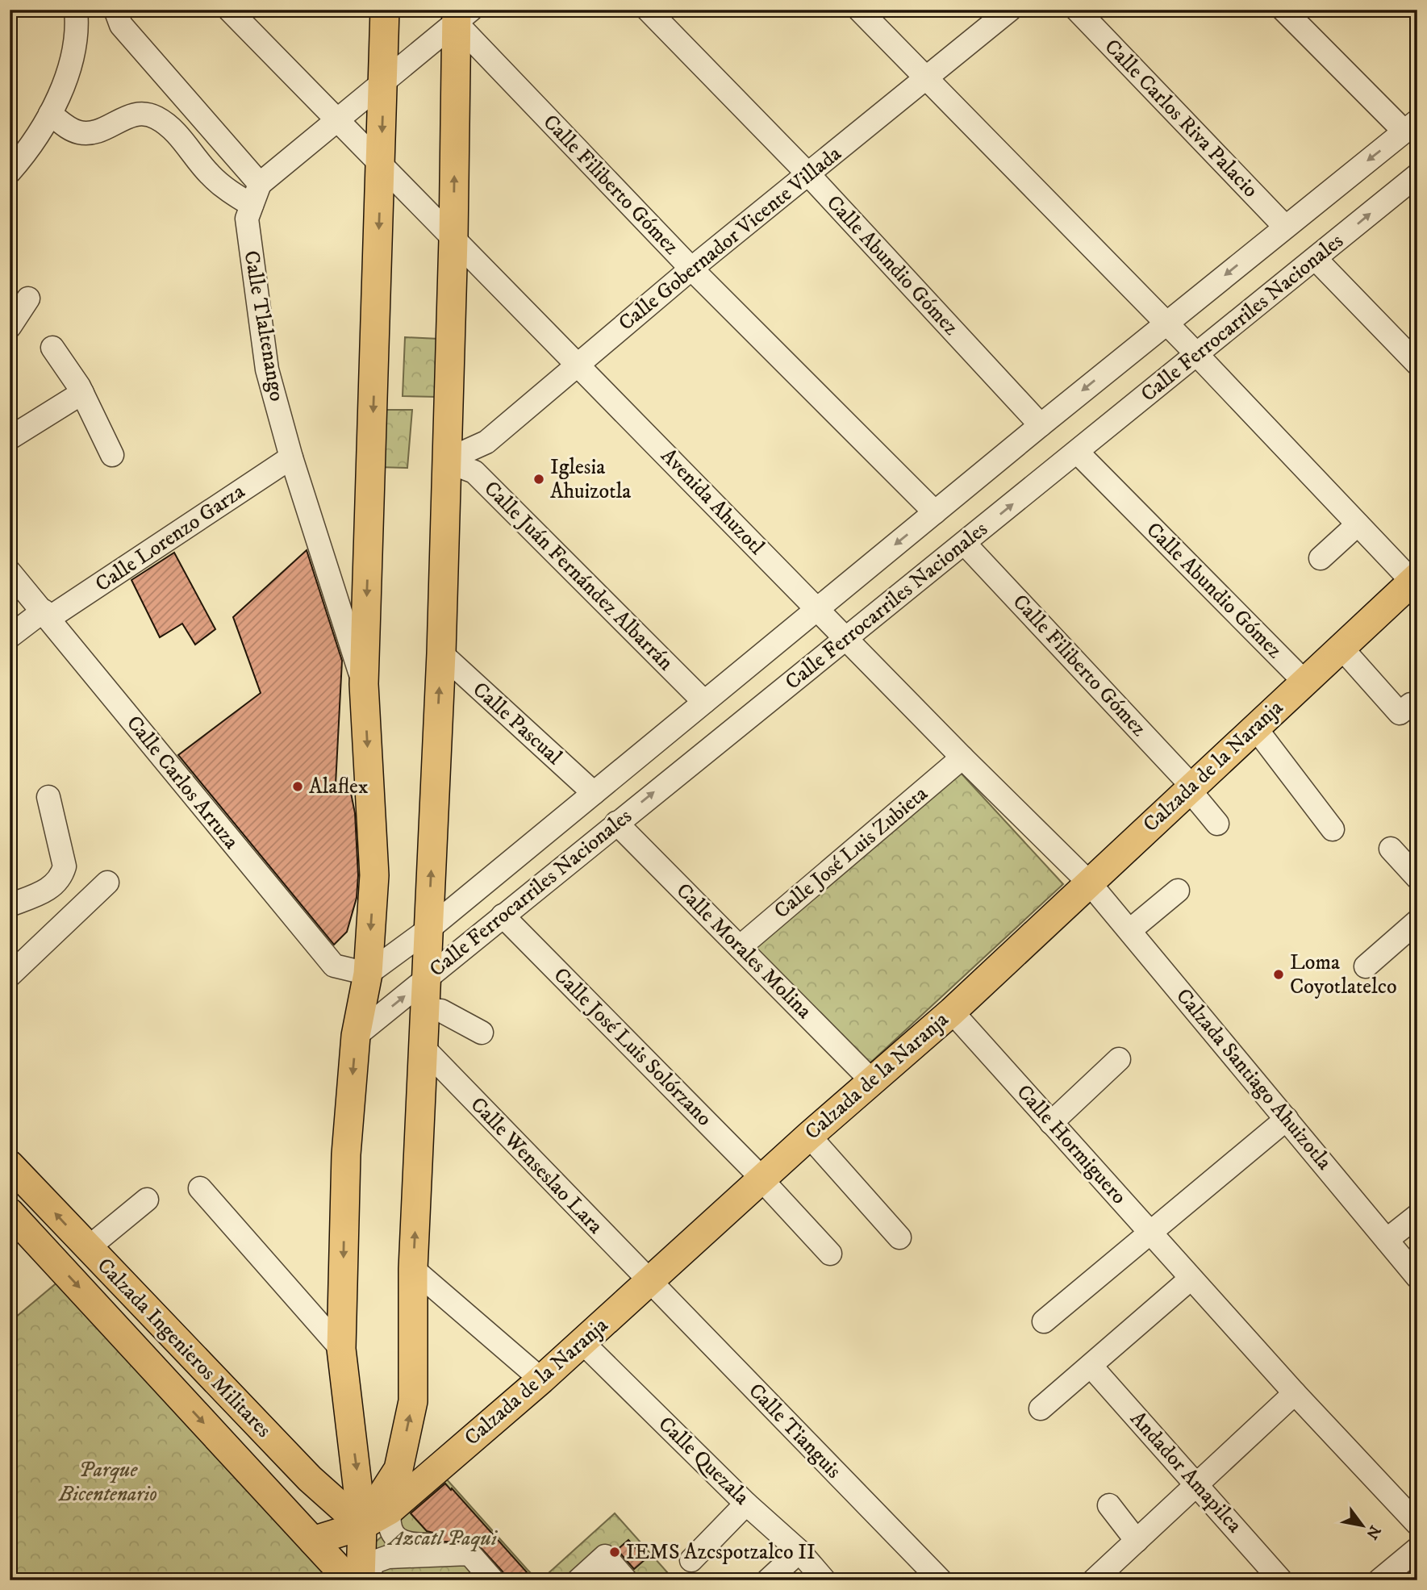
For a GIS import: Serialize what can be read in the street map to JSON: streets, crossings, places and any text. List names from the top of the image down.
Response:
{
  "streets": {
    "main road": ["Calzada de la Naranja", "Calzada Ingenieros Militares"],
    "street": [
      "Calle Carlos Riva Palacio",
      "Calle Filiberto Gómez",
      "Calle Gobernador Vicente Villada",
      "Calle Abundio Gómez",
      "Calle Ferrocarriles Nacionales",
      "Calle Tlaltenango",
      "Avenida Ahuzotl",
      "Calle Lorenzo Garza",
      "Calle Juán Fernández Albarrán",
      "Calle Pascual",
      "Calle Carlos Arruza",
      "Calle José Luis Zubieta",
      "Calle Morales Molina",
      "Calle José Luis Solórzano",
      "Calzada Santiago Ahuizotla",
      "Calle Hormiguero",
      "Calle Wenseslao Lara",
      "Calle Tianguis",
      "Calle Quezala",
      "Andador Amapilca"
    ]
  },
  "crossings": [
    ["Calle Carlos Riva Palacio", "Calle Ferrocarriles Nacionales"],
    ["Calle Filiberto Gómez", "Calle Gobernador Vicente Villada"],
    ["Calle Filiberto Gómez", "Calle Ferrocarriles Nacionales"],
    ["Calle Filiberto Gómez", "Calzada de la Naranja"],
    ["Calle Gobernador Vicente Villada", "Calle Abundio Gómez"],
    ["Calle Gobernador Vicente Villada", "Avenida Ahuzotl"],
    ["Calle Gobernador Vicente Villada", "Calle Juán Fernández Albarrán"],
    ["Calle Abundio Gómez", "Calle Ferrocarriles Nacionales"],
    ["Calle Abundio Gómez", "Calzada de la Naranja"],
    ["Calle Ferrocarriles Nacionales", "Avenida Ahuzotl"],
    ["Calle Ferrocarriles Nacionales", "Calle Juán Fernández Albarrán"],
    ["Calle Ferrocarriles Nacionales", "Calle Pascual"],
    ["Calle Ferrocarriles Nacionales", "Calle Carlos Arruza"],
    ["Calle Ferrocarriles Nacionales", "Calle Morales Molina"],
    ["Calle Ferrocarriles Nacionales", "Calle José Luis Solórzano"],
    ["Calle Tlaltenango", "Calle Lorenzo Garza"],
    ["Avenida Ahuzotl", "Calzada de la Naranja"],
    ["Avenida Ahuzotl", "Calle José Luis Zubieta"],
    ["Avenida Ahuzotl", "Calzada Santiago Ahuizotla"],
    ["Calle Lorenzo Garza", "Calle Carlos Arruza"],
    ["Calzada de la Naranja", "Calle Morales Molina"],
    ["Calzada de la Naranja", "Calle José Luis Solórzano"],
    ["Calzada de la Naranja", "Calzada Santiago Ahuizotla"],
    ["Calzada de la Naranja", "Calle Hormiguero"],
    ["Calzada de la Naranja", "Calle Wenseslao Lara"],
    ["Calzada de la Naranja", "Calle Tianguis"],
    ["Calzada de la Naranja", "Calle Quezala"],
    ["Calle José Luis Zubieta", "Calle Morales Molina"],
    ["Calle Wenseslao Lara", "Calle Tianguis"]
  ],
  "parks": ["Parque Bicentenario", "Azcatl Paqui"],
  "places": [
    "Iglesia Ahuizotla",
    "Alaflex",
    "Loma Coyotlatelco",
    "IEMS Azcspotzalco II"
  ],
  "north": "bottom right"
}
